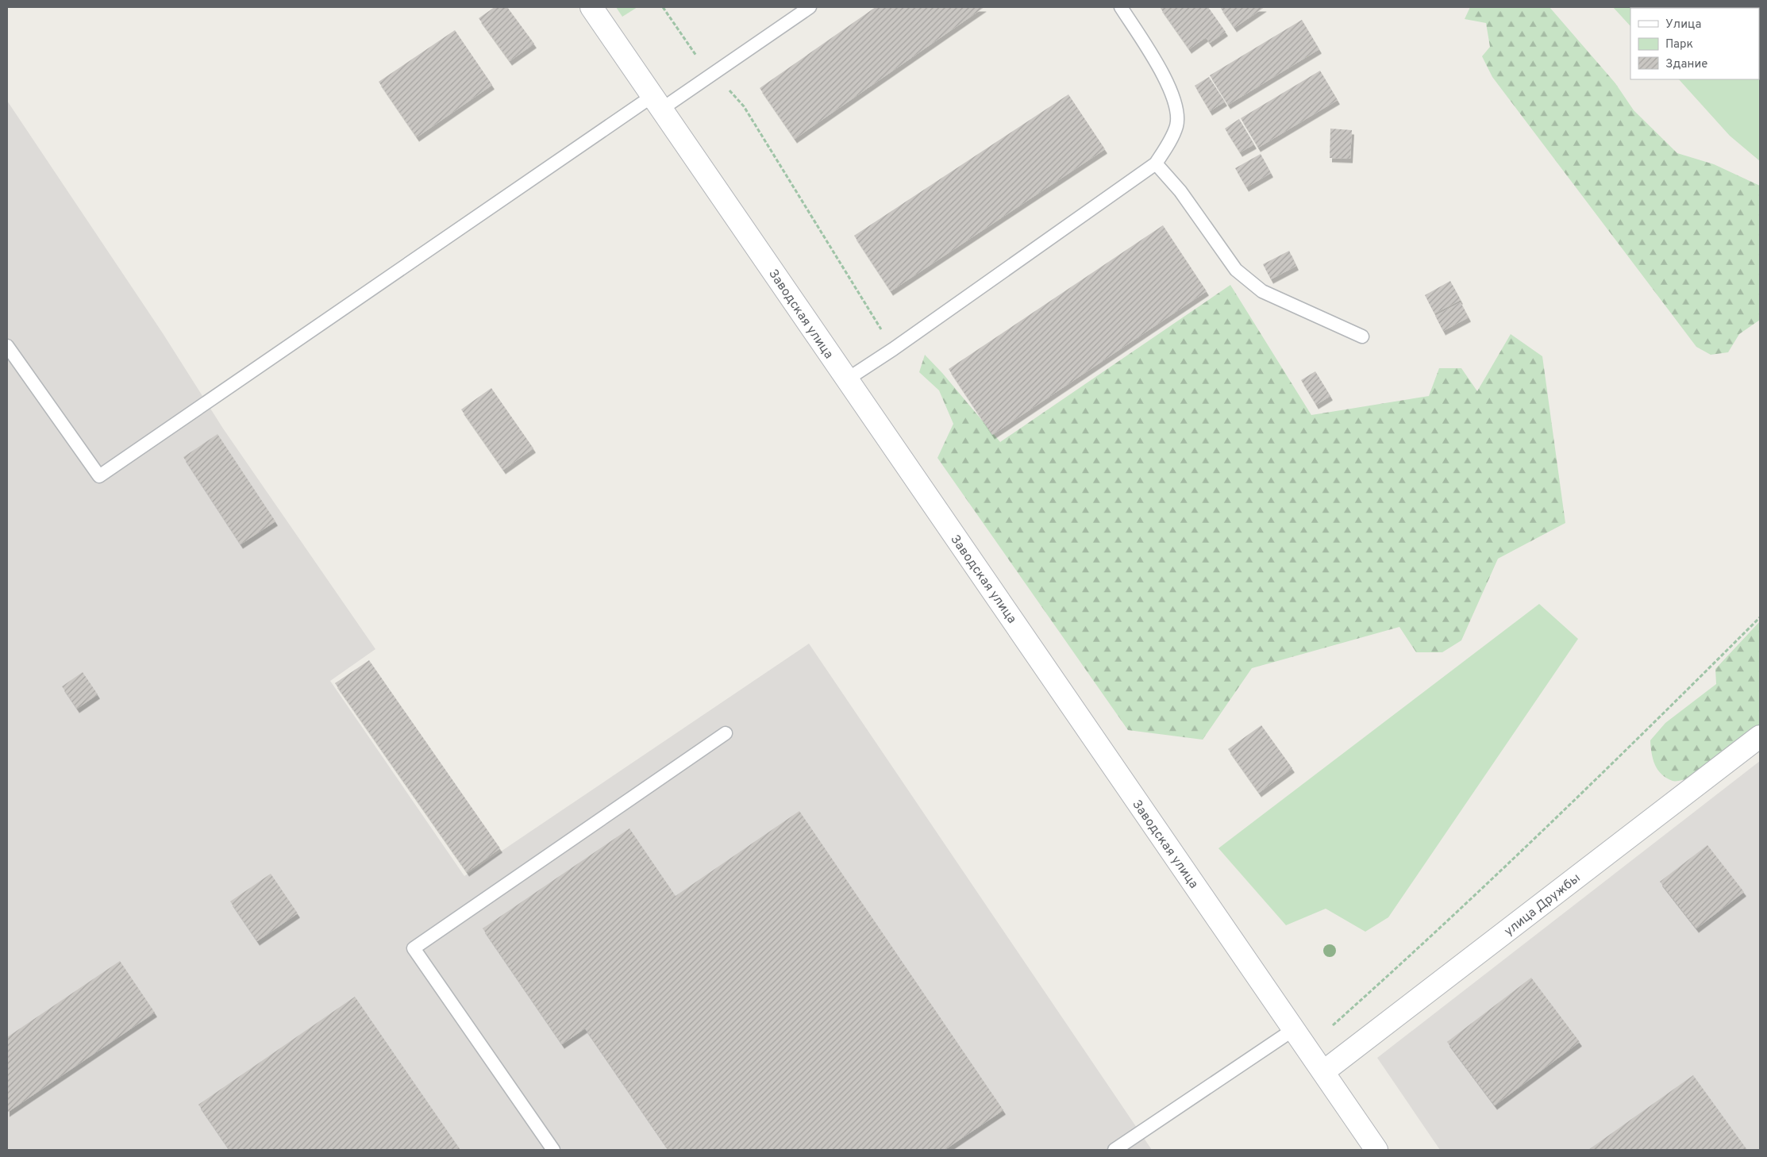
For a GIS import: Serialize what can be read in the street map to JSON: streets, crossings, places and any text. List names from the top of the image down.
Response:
{
  "streets": {
    "street": ["Заводская улица", "улица Дружбы"]
  },
  "crossings": [
    ["Заводская улица", "улица Дружбы"]
  ],
  "legend": ["Улица", "Парк", "Здание"]
}
